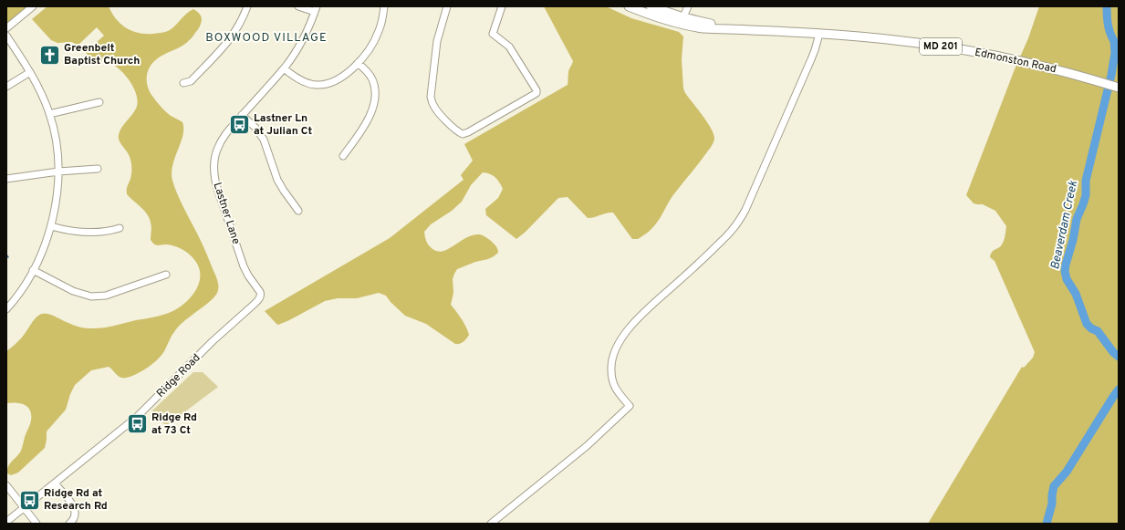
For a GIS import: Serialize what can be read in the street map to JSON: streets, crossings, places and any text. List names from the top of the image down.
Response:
{
  "streets": {
    "main road": ["MD 201", "Edmonston Road"],
    "street": ["Lastner Lane", "Ridge Road"]
  },
  "crossings": [
    ["MD 201", "Edmonston Road"],
    ["Lastner Lane", "Ridge Road"]
  ],
  "districts": ["BOXWOOD VILLAGE"],
  "water": ["Beaverdam Creek"],
  "places": {
    "church": ["Greenbelt Baptist Church"],
    "bus stop": ["Lastner Ln at Julian Ct", "Ridge Rd at 73 Ct", "Ridge Rd at Research Rd"]
  }
}
